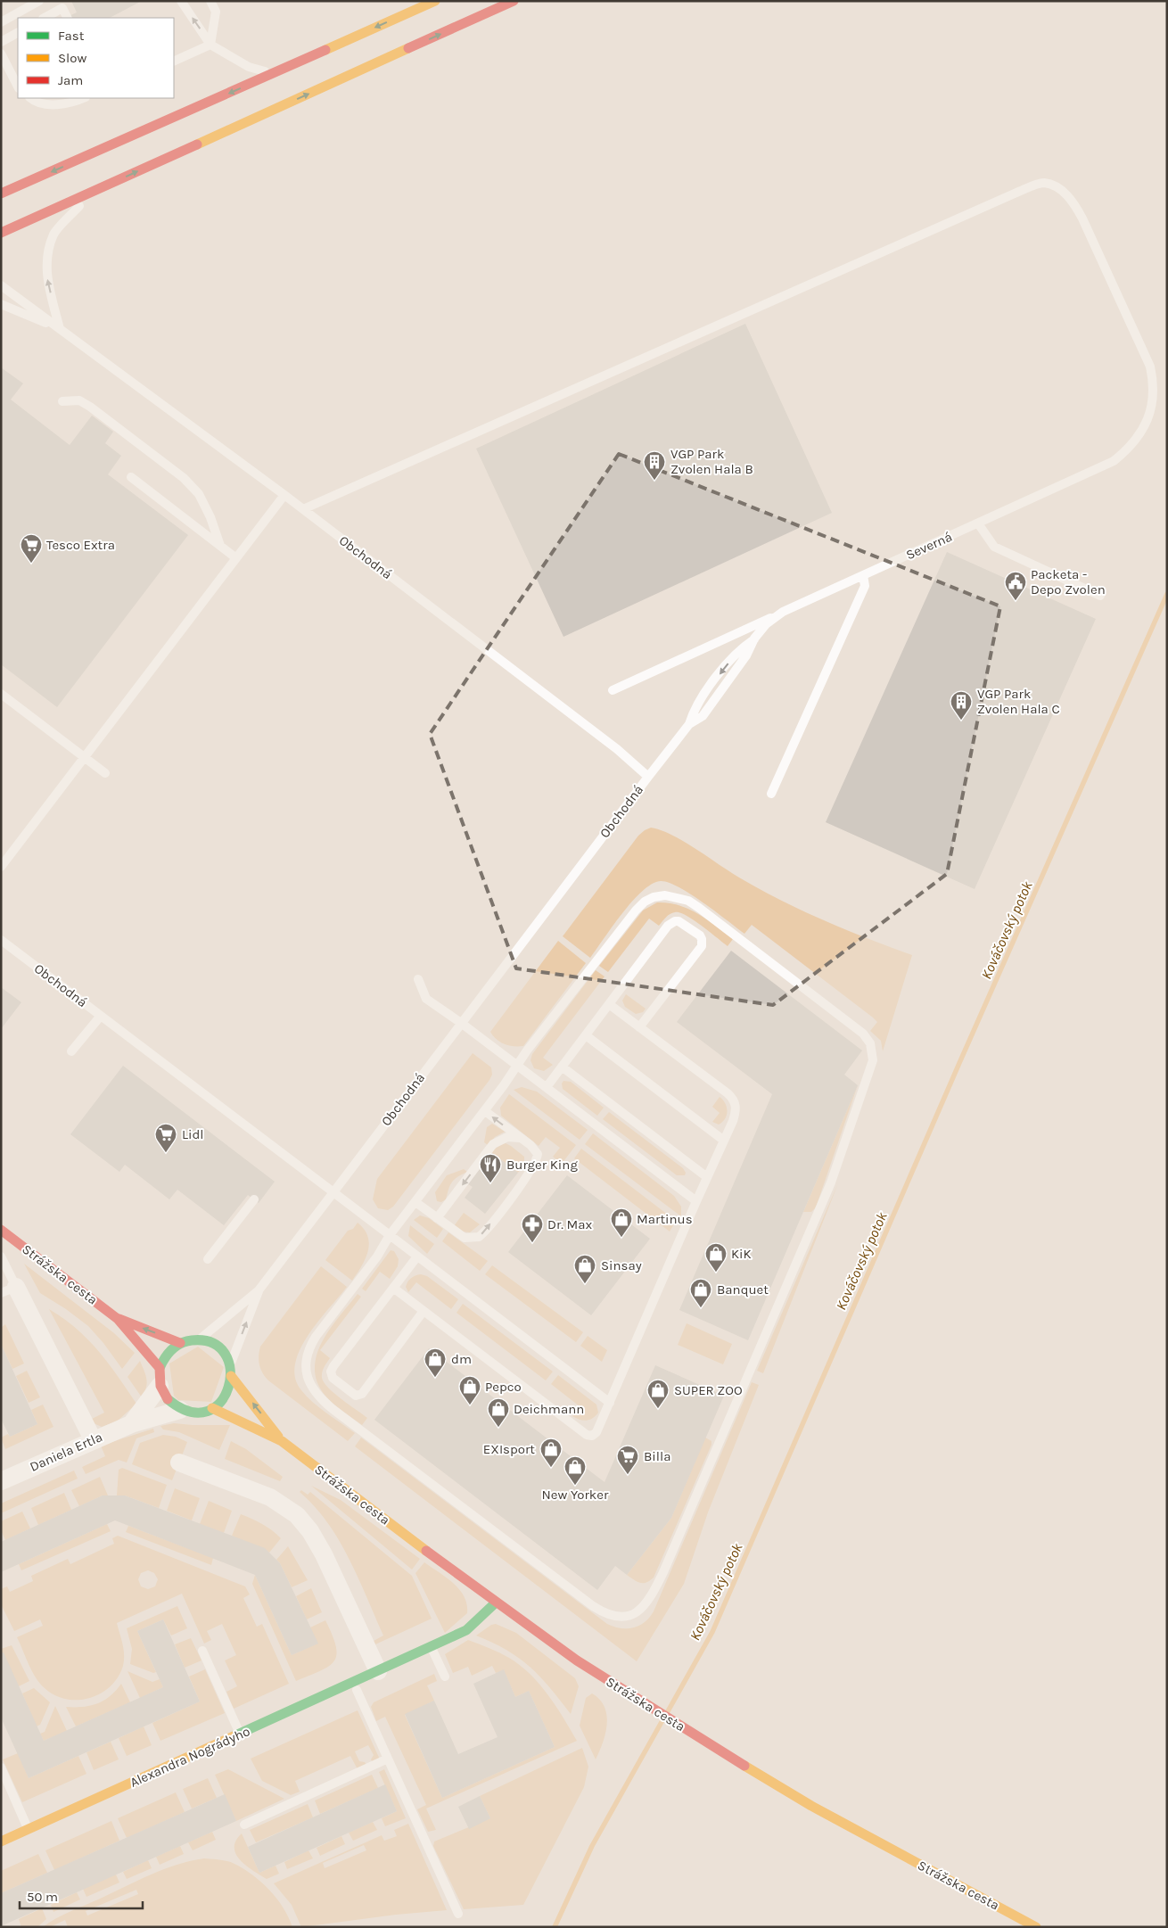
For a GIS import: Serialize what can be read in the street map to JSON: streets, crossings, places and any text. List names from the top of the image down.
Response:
{
  "streets": {
    "street": ["Strážska cesta", "Daniela Ertla", "Alexandra Nográdyho"],
    "lane": ["Severná", "Obchodná"]
  },
  "crossings": [
    ["Severná", "Obchodná"],
    ["Obchodná", "Strážska cesta"],
    ["Obchodná", "Daniela Ertla"],
    ["Strážska cesta", "Daniela Ertla"],
    ["Strážska cesta", "Alexandra Nográdyho"]
  ],
  "water": ["Kováčovský potok"],
  "places": {
    "building": ["VGP Park Zvolen Hala B", "VGP Park Zvolen Hala C"],
    "supermarket": ["Tesco Extra", "Lidl", "Billa"],
    "public building": ["Packeta - Depo Zvolen"],
    "restaurant": ["Burger King"],
    "shop": [
      "Martinus",
      "KiK",
      "Sinsay",
      "Banquet",
      "dm",
      "Pepco",
      "SUPER ZOO",
      "Deichmann",
      "EXIsport",
      "New Yorker"
    ],
    "pharmacy": ["Dr. Max"]
  },
  "legend": ["Fast", "Slow", "Jam"],
  "scale_bar": "50 m"
}
